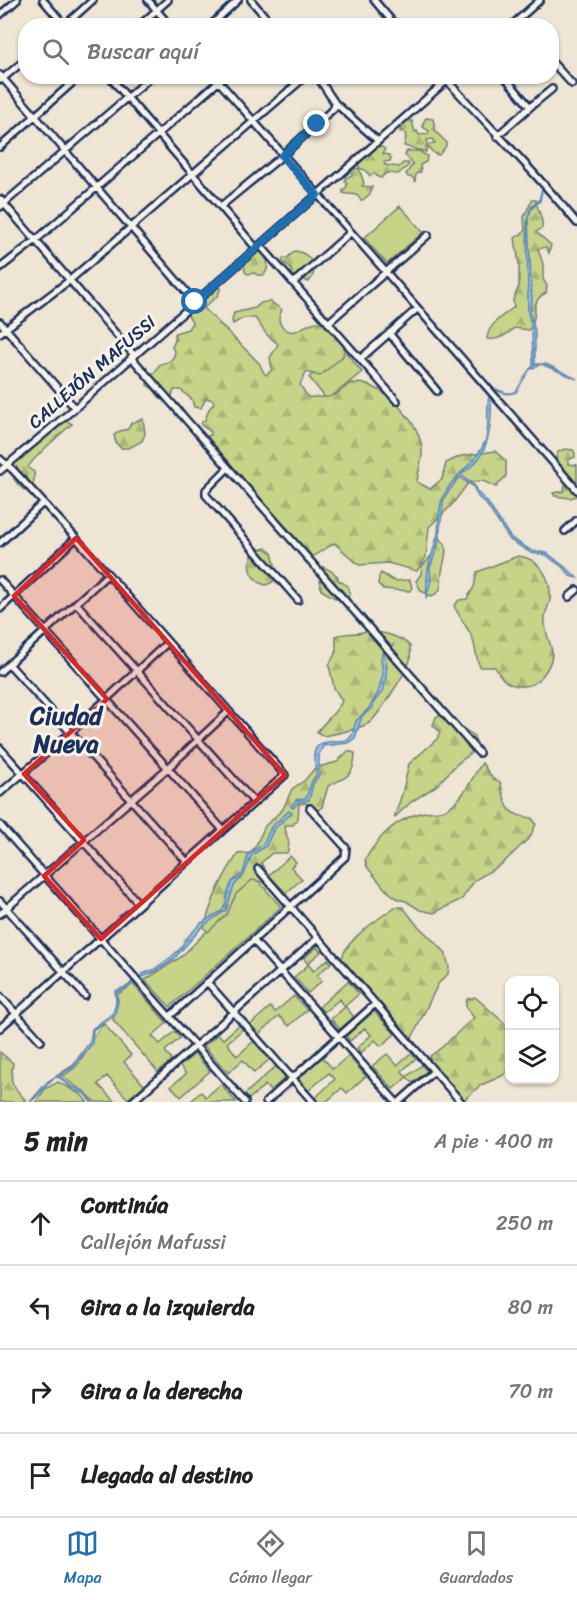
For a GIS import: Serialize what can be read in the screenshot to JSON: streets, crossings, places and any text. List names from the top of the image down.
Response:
{
  "streets": {
    "street": ["CALLEJÓN MAFUSSI"]
  },
  "districts": ["Ciudad Nueva"],
  "page": {
    "search": "Buscar aquí",
    "heading": ["5 min", "A pie · 400 m"],
    "list": [
      ["Continúa", "Callejón Mafussi", "250 m"],
      ["Gira a la izquierda", "80 m"],
      ["Gira a la derecha", "70 m"],
      "Llegada al destino"
    ],
    "nav": ["Mapa", "Cómo llegar", "Guardados"]
  }
}
